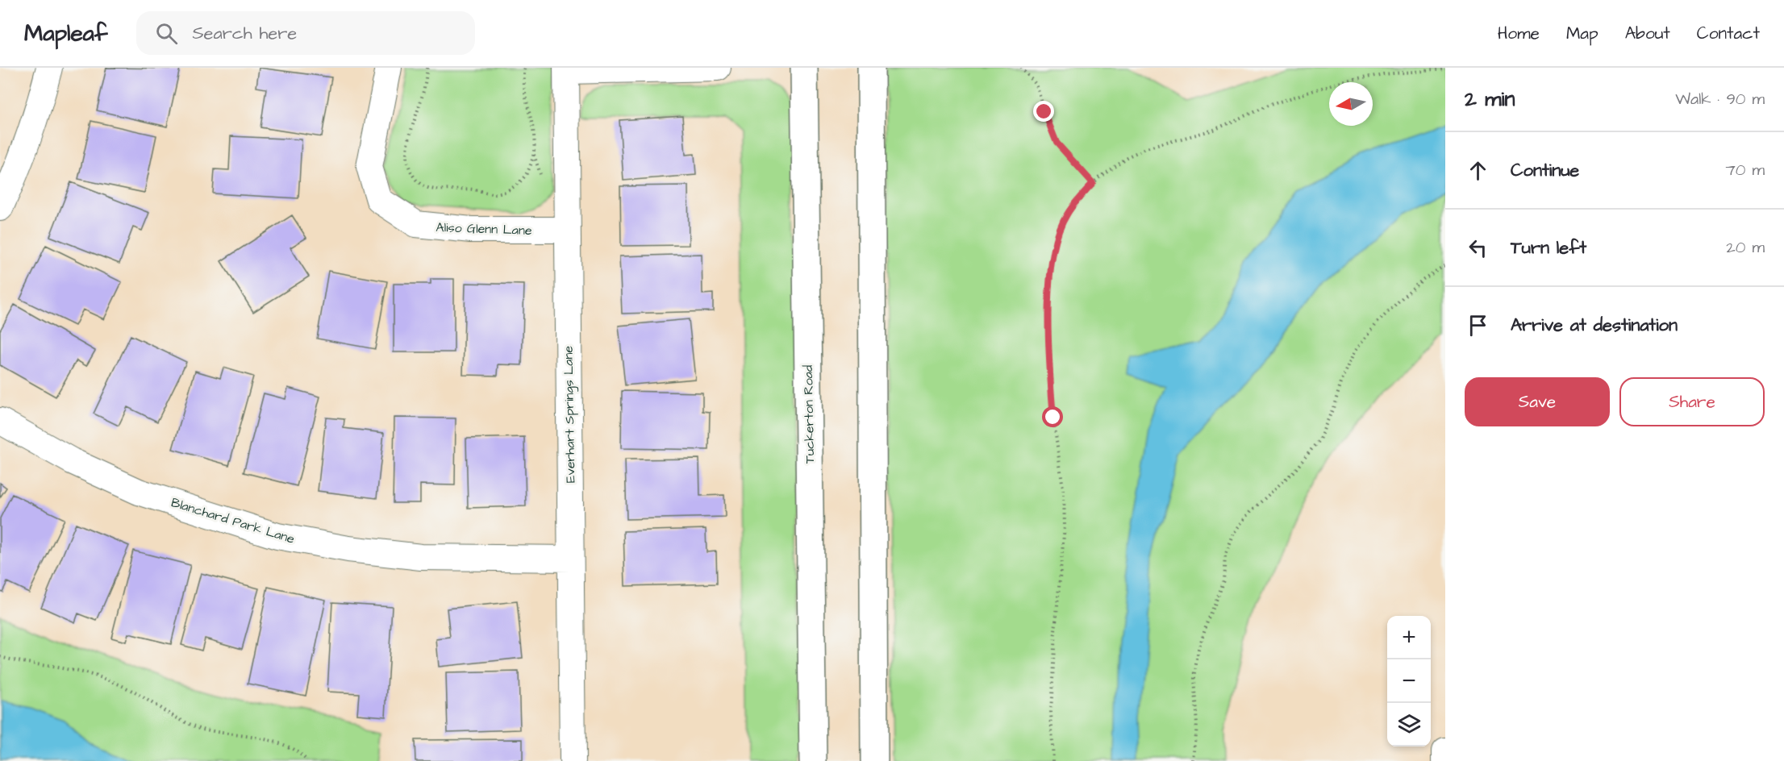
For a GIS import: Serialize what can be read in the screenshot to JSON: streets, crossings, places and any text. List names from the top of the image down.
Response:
{
  "streets": {
    "main road": ["Tuckerton Road"],
    "street": ["Aliso Glenn Lane", "Everhart Springs Lane", "Blanchard Park Lane"]
  },
  "crossings": [
    ["Aliso Glenn Lane", "Everhart Springs Lane"],
    ["Everhart Springs Lane", "Blanchard Park Lane"]
  ],
  "north": "left",
  "page": {
    "header": "Mapleaf",
    "search": "Search here",
    "nav": [
      "Home",
      "Map",
      "About",
      "Contact"
    ],
    "heading": ["2 min", "Walk · 90 m"],
    "list": [
      ["Continue", "70 m"],
      ["Turn left", "20 m"],
      "Arrive at destination"
    ],
    "buttons": ["Save", "Share"],
    "map_buttons": ["+", "−"]
  }
}
